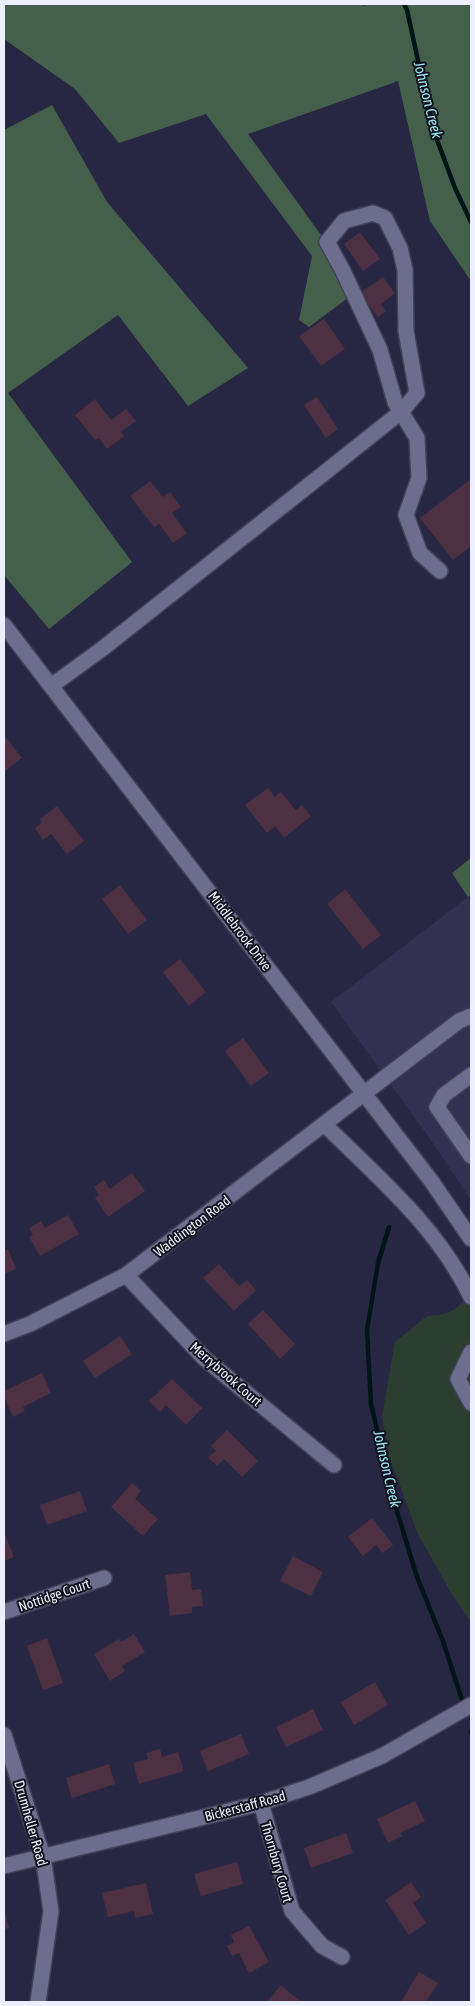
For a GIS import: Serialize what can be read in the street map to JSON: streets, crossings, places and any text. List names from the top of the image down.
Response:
{
  "streets": {
    "street": [
      "Middlebrook Drive",
      "Waddington Road",
      "Merrybrook Court",
      "Nottidge Court",
      "Bickerstaff Road",
      "Drumheller Road",
      "Thornbury Court"
    ]
  },
  "crossings": [
    ["Middlebrook Drive", "Waddington Road"],
    ["Waddington Road", "Merrybrook Court"],
    ["Bickerstaff Road", "Drumheller Road"],
    ["Bickerstaff Road", "Thornbury Court"]
  ],
  "water": ["Johnson Creek"]
}
